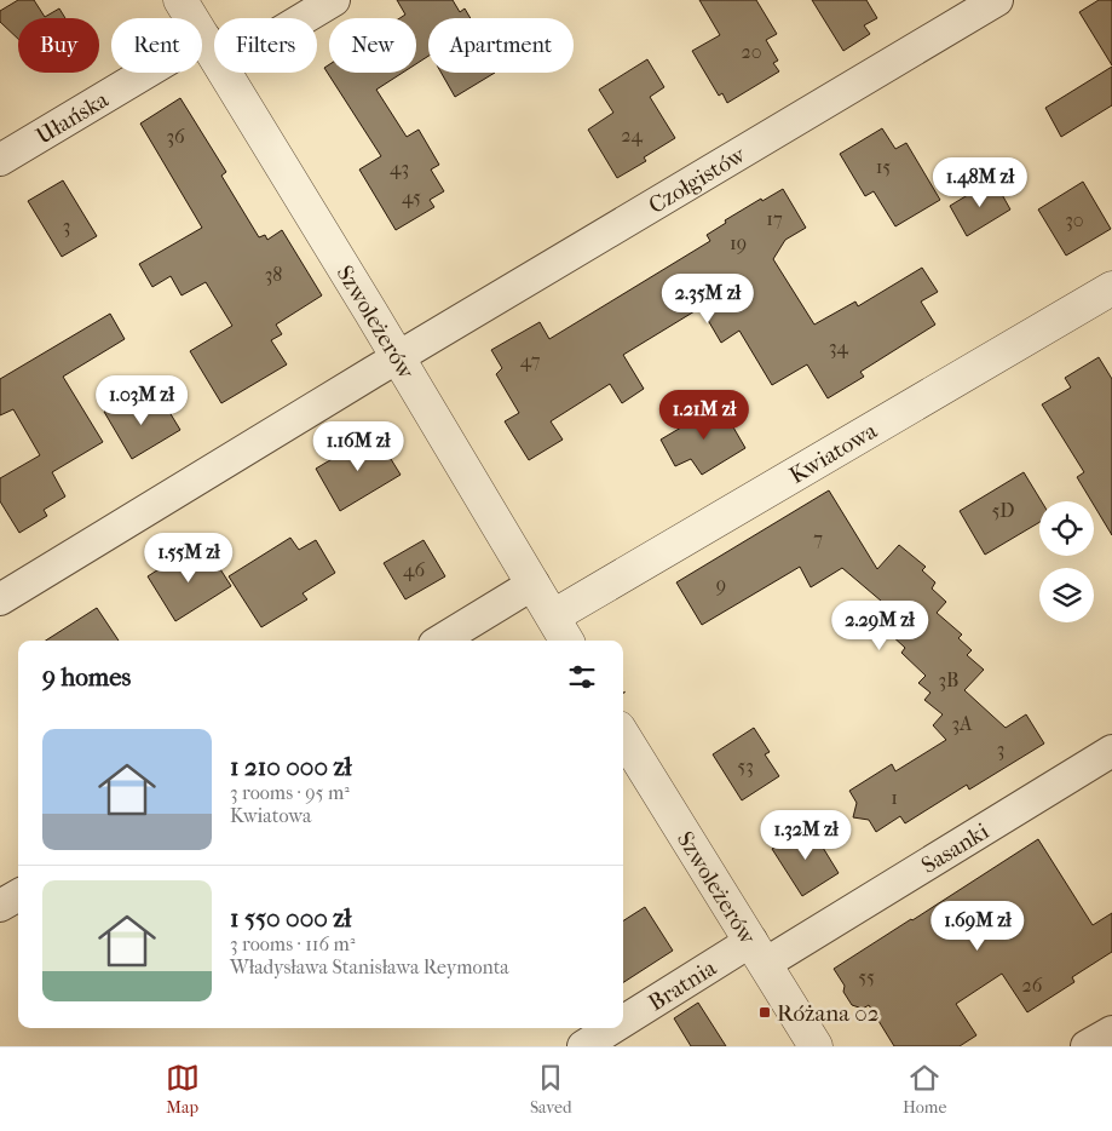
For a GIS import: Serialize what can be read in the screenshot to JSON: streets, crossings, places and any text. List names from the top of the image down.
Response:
{
  "streets": {
    "street": [
      "Ułańska",
      "Czołgistów",
      "Szwoleżerów",
      "Kwiatowa",
      "Sasanki",
      "Bratnia"
    ]
  },
  "crossings": [
    ["Ułańska", "Szwoleżerów"],
    ["Czołgistów", "Szwoleżerów"],
    ["Szwoleżerów", "Kwiatowa"],
    ["Szwoleżerów", "Sasanki"],
    ["Szwoleżerów", "Bratnia"],
    ["Sasanki", "Bratnia"]
  ],
  "places": {
    "transit": ["Różana 02"]
  },
  "house_numbers": [
    "20",
    "24",
    "36",
    "15",
    "43",
    "45",
    "17",
    "30",
    "3",
    "19",
    "38",
    "34",
    "47",
    "5D",
    "7",
    "46",
    "9",
    "3B",
    "3A",
    "3",
    "53",
    "1",
    "55",
    "26"
  ],
  "page": {
    "chip": [
      "Buy",
      "Rent",
      "Filters",
      "New",
      "Apartment"
    ],
    "price": [
      "1.48M zł",
      "2.35M zł",
      "1.03M zł",
      "1.21M zł",
      "1.16M zł",
      "1.55M zł",
      "2.29M zł",
      "1.32M zł",
      "1.69M zł"
    ],
    "heading": "9 homes",
    "list": [
      {
        "name": "1 210 000 zł",
        "note": "3 rooms · 95 m² · Kwiatowa"
      },
      {
        "name": "1 550 000 zł",
        "note": "3 rooms · 116 m² · Władysława Stanisława Reymonta"
      }
    ],
    "tabs": ["Map", "Saved", "Home"]
  }
}
